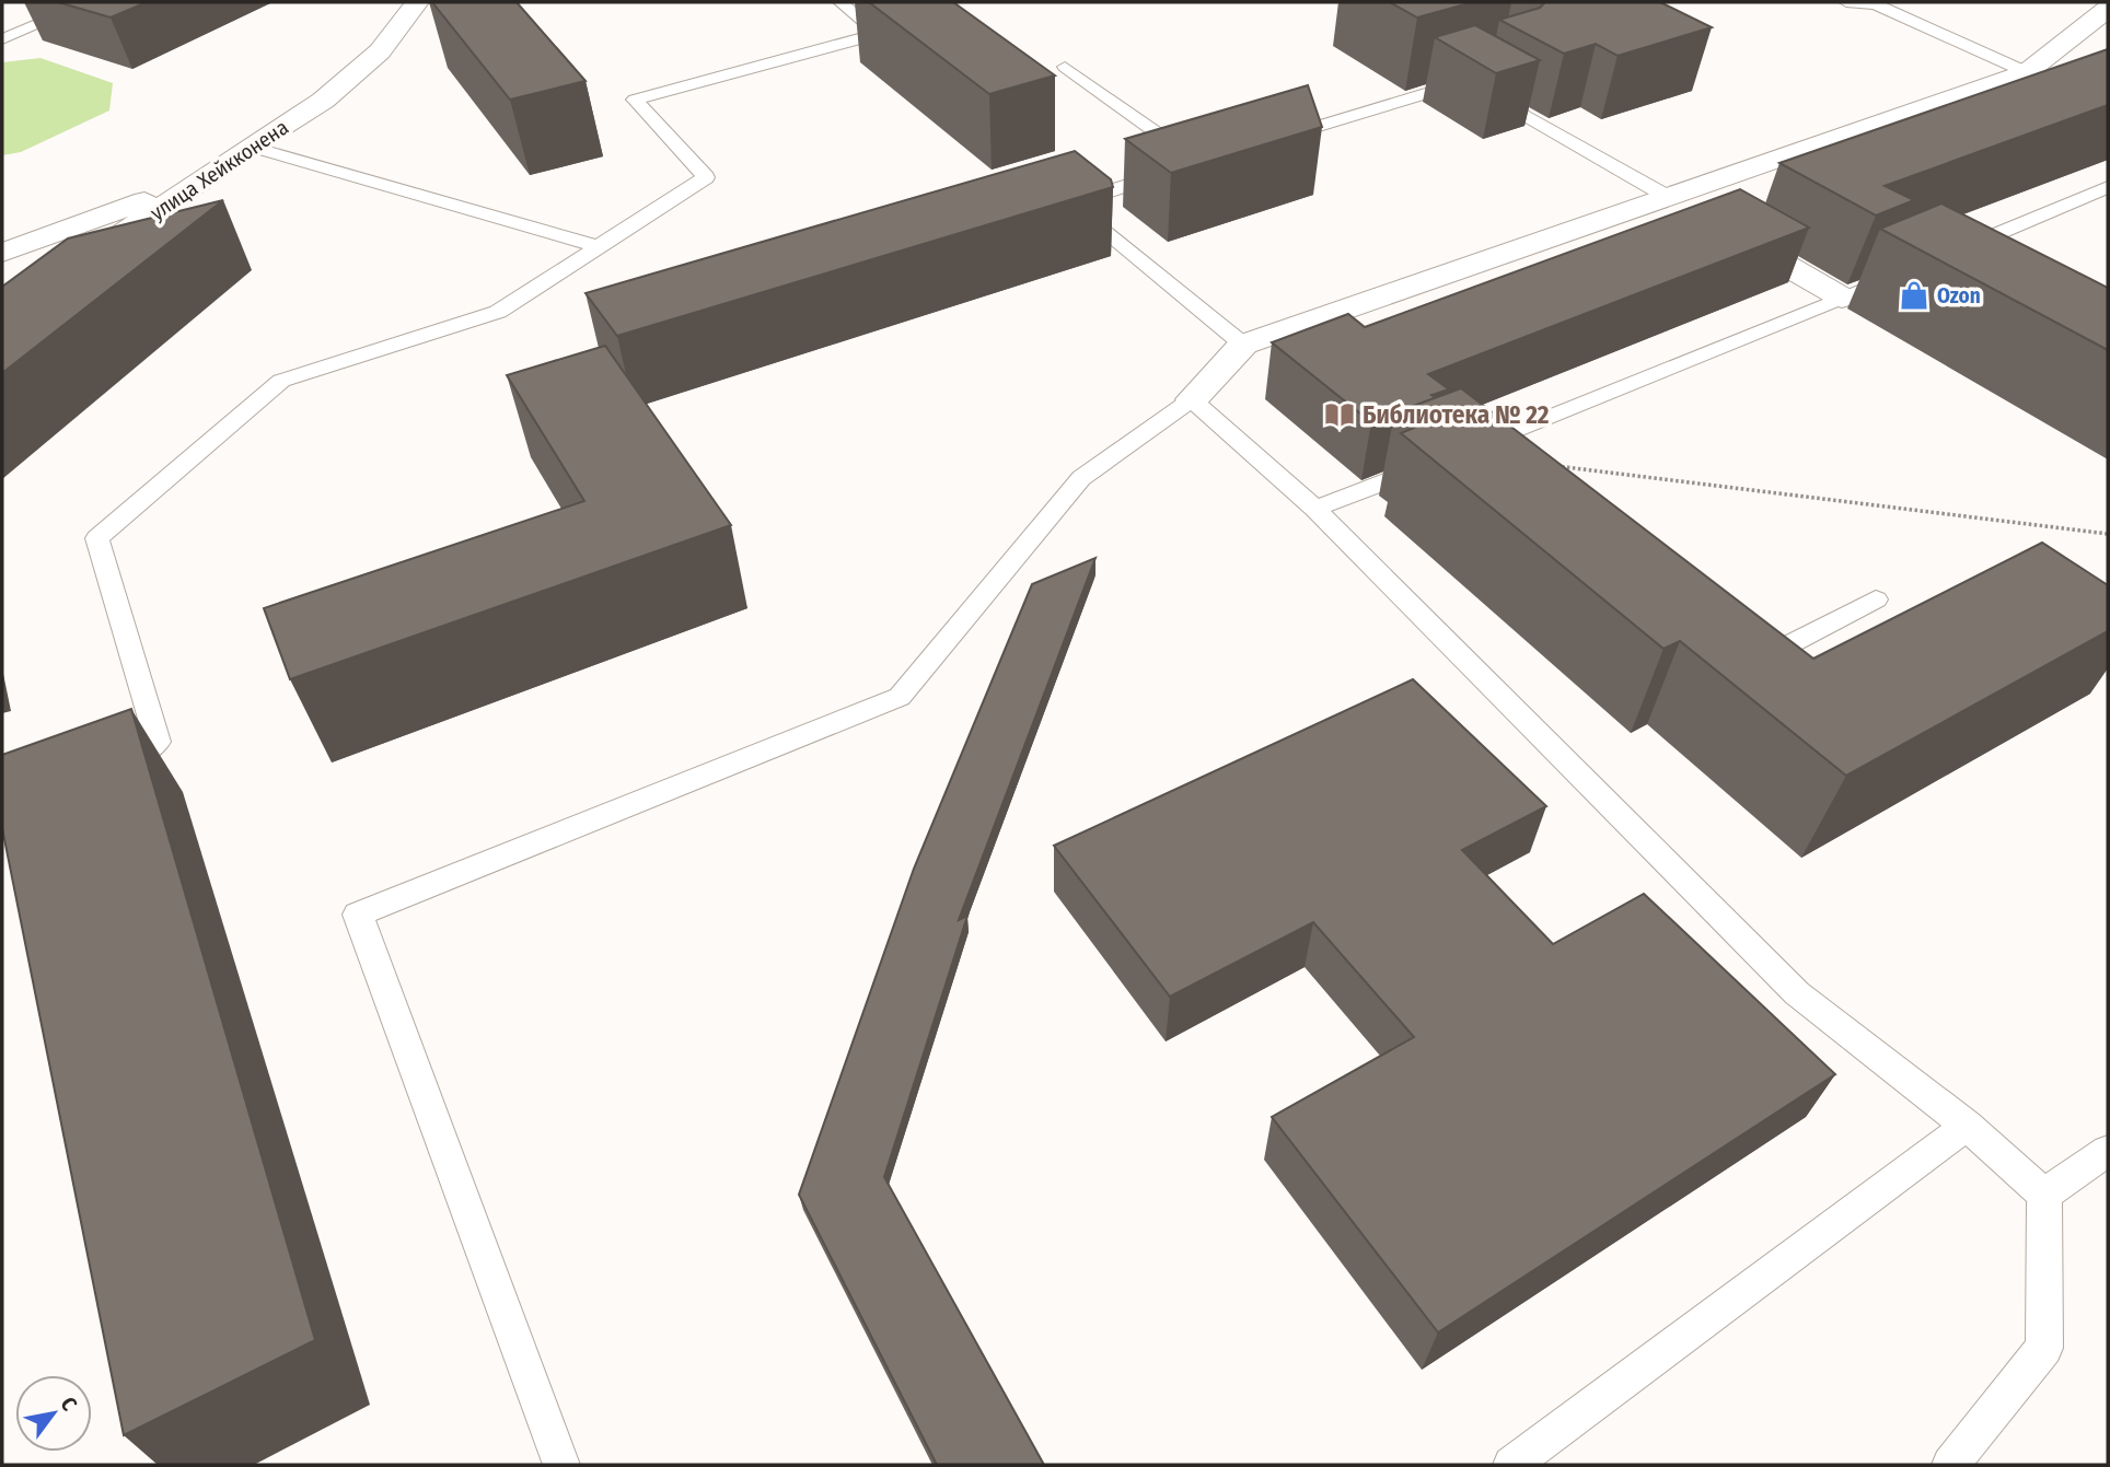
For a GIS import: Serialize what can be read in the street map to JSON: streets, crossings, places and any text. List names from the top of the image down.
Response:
{
  "streets": {
    "street": ["улица Хейкконена"]
  },
  "places": {
    "shop": ["Ozon"],
    "library": ["Библиотека № 22"]
  },
  "north": "top right"
}
